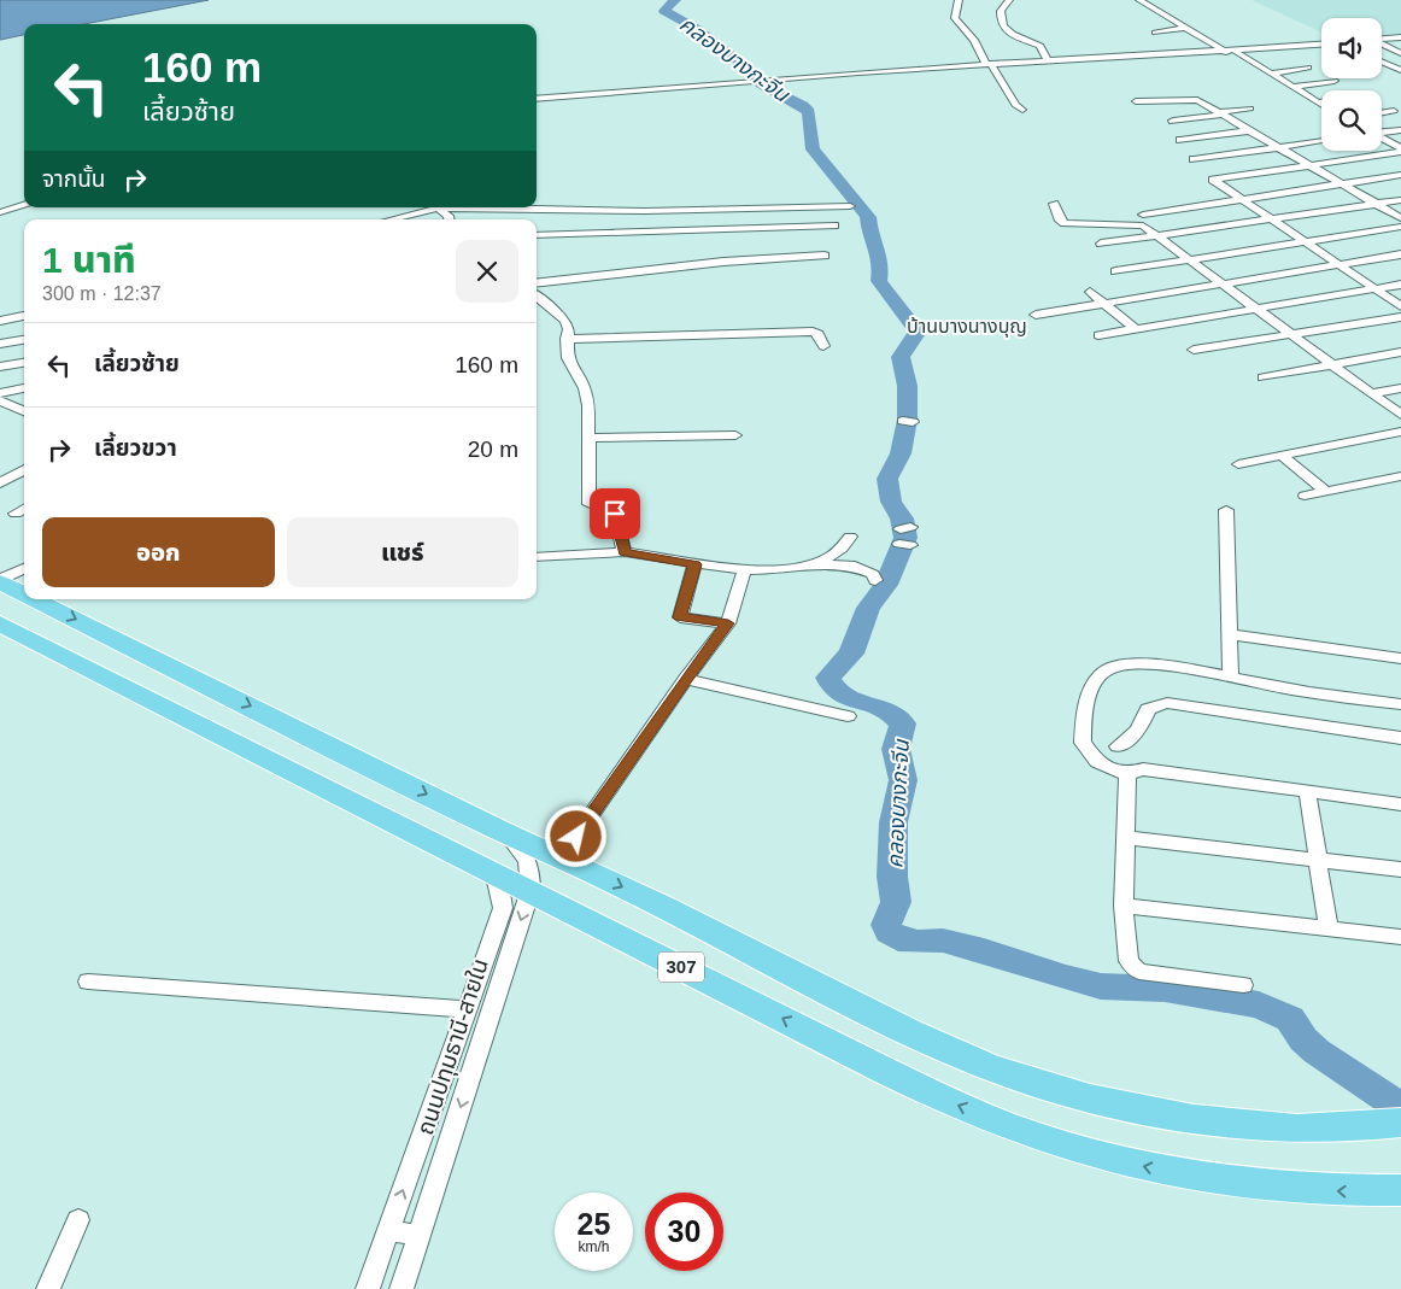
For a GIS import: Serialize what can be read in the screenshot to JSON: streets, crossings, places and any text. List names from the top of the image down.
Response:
{
  "streets": {
    "main road": ["307"],
    "street": ["ถนนปทุมธานี-สายใน"]
  },
  "crossings": [
    ["307", "ถนนปทุมธานี-สายใน"]
  ],
  "districts": ["บ้านบางนางบุญ"],
  "water": ["คลองบางกะจีน"],
  "page": {
    "turn": ["160 m", "เลี้ยวซ้าย"],
    "then": "จากนั้น",
    "heading": ["1 นาที", "300 m · 12:37"],
    "list": [
      {
        "name": "เลี้ยวซ้าย",
        "value": "160 m"
      },
      {
        "name": "เลี้ยวขวา",
        "value": "20 m"
      }
    ],
    "buttons": ["ออก", "แชร์"],
    "speed": "25 km/h",
    "limit": "30"
  }
}
